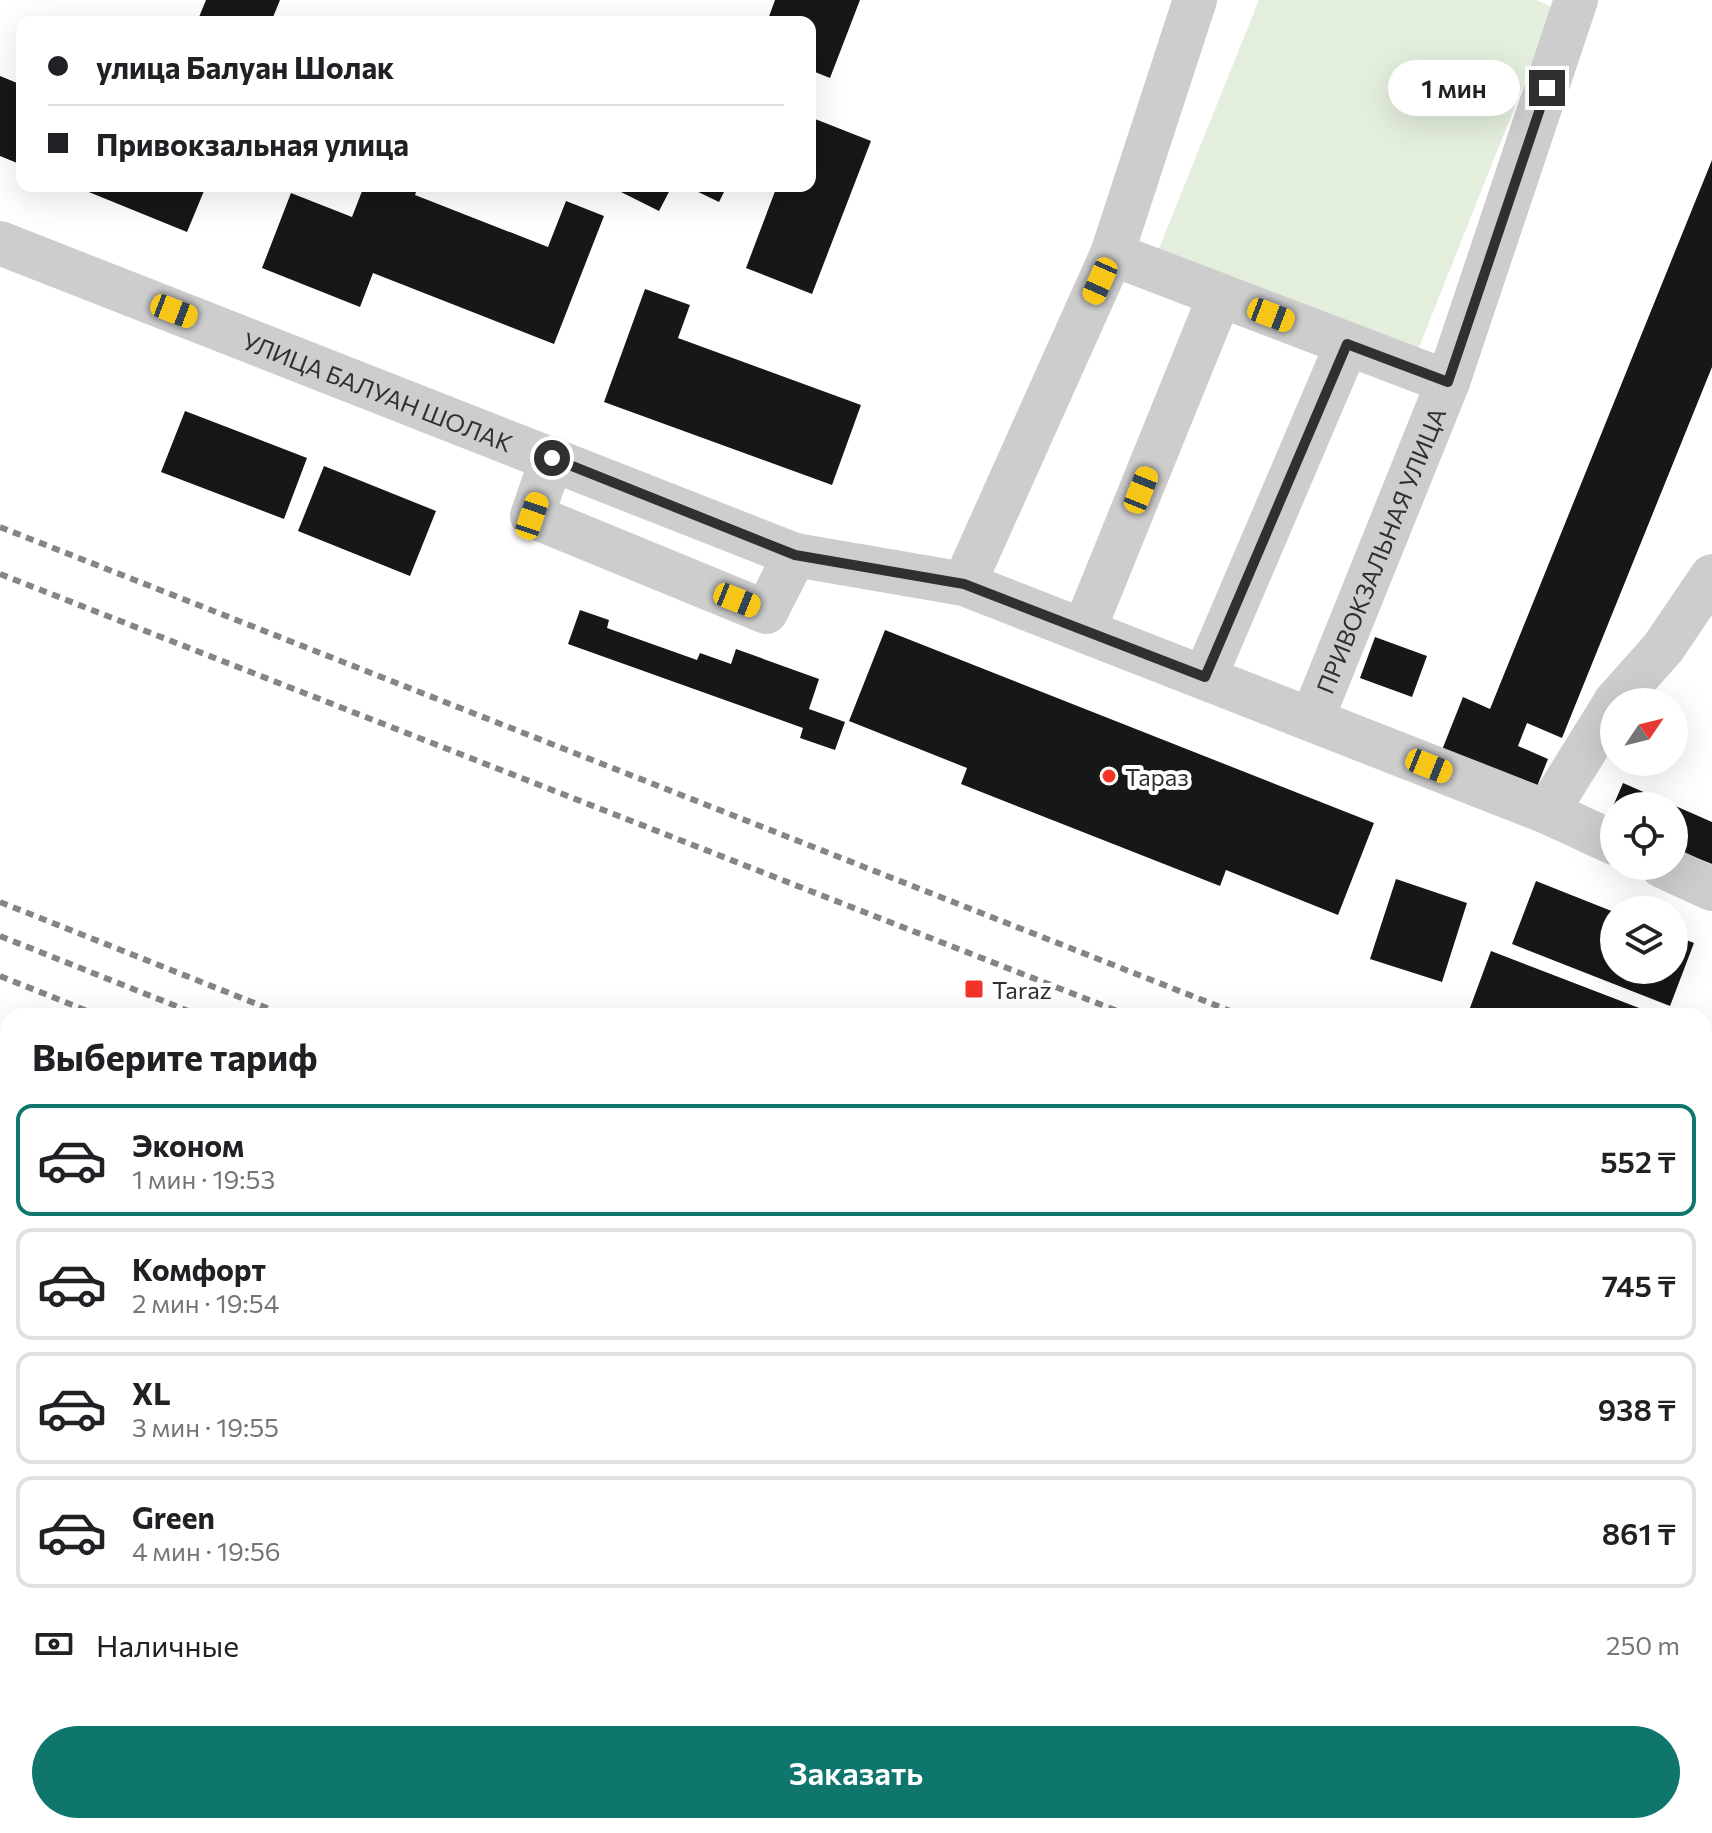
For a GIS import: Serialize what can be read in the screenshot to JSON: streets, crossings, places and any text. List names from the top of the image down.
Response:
{
  "streets": {
    "street": ["УЛИЦА БАЛУАН ШОЛАК", "ПРИВОКЗАЛЬНАЯ УЛИЦА"]
  },
  "crossings": [
    ["УЛИЦА БАЛУАН ШОЛАК", "ПРИВОКЗАЛЬНАЯ УЛИЦА"]
  ],
  "places": {
    "other": ["Тараз"],
    "transit": ["Taraz"]
  },
  "north": "top right",
  "page": {
    "banner": ["улица Балуан Шолак", "Привокзальная улица"],
    "bubble": "1 мин",
    "heading": "Выберите тариф",
    "list": [
      {
        "name": "Эконом",
        "note": "1 мин · 19:53",
        "value": "552 ₸"
      },
      {
        "name": "Комфорт",
        "note": "2 мин · 19:54",
        "value": "745 ₸"
      },
      {
        "name": "XL",
        "note": "3 мин · 19:55",
        "value": "938 ₸"
      },
      {
        "name": "Green",
        "note": "4 мин · 19:56",
        "value": "861 ₸"
      }
    ],
    "pay": ["Наличные", "250 m"],
    "buttons": "Заказать"
  }
}
